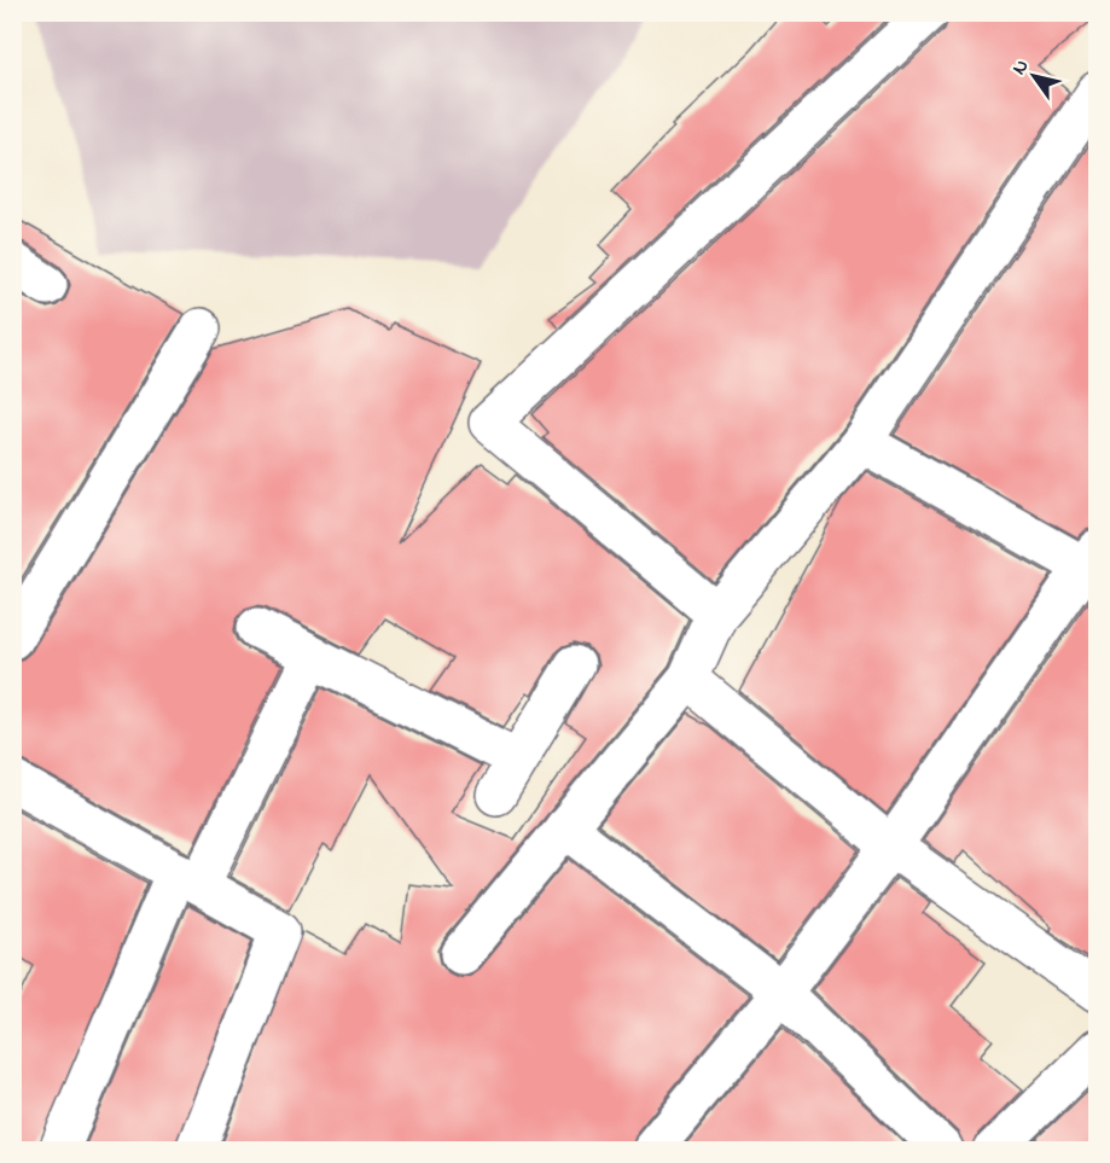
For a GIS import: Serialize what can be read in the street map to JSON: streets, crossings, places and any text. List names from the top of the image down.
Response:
{
  "north": "top left"
}
